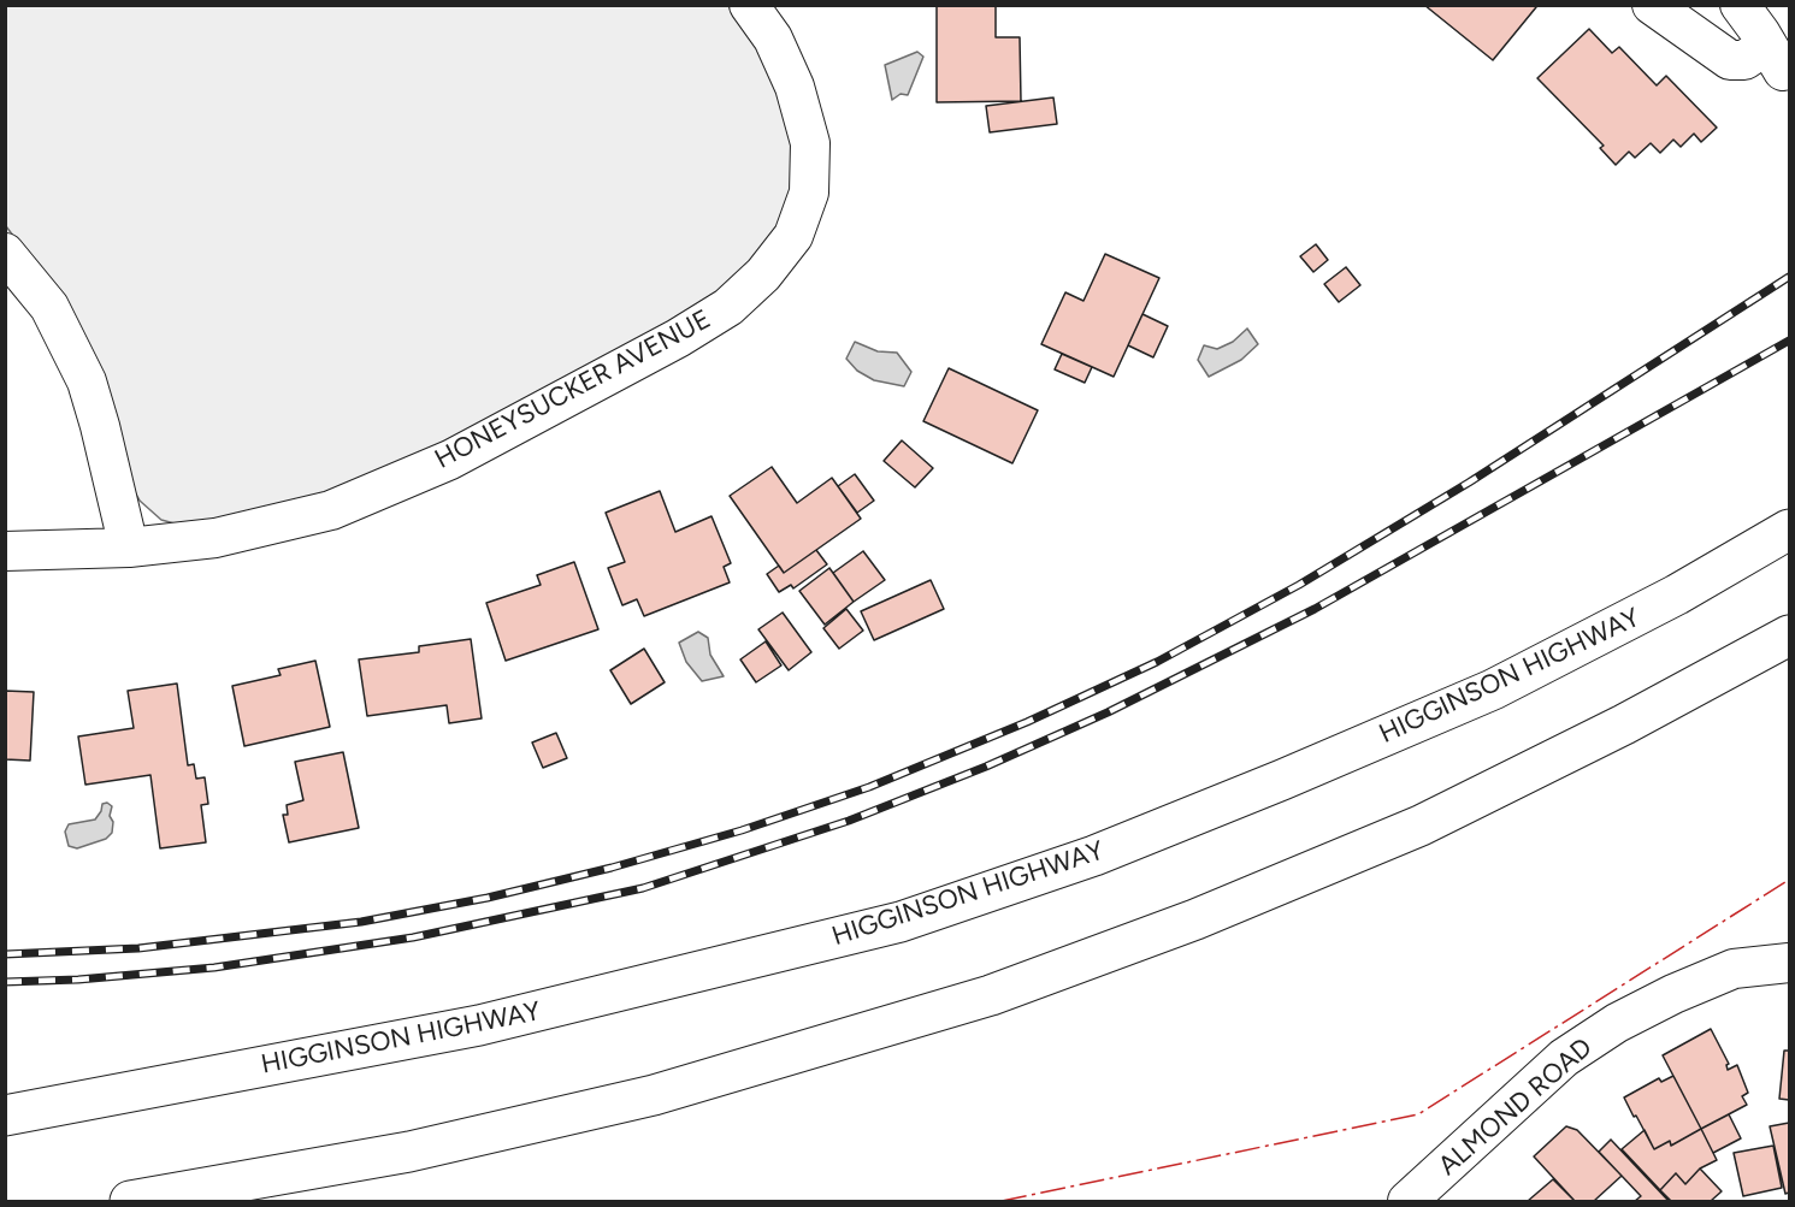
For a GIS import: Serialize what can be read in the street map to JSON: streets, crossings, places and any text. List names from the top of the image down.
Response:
{
  "streets": {
    "highway": ["HIGGINSON HIGHWAY"],
    "street": ["HONEYSUCKER AVENUE", "ALMOND ROAD"]
  }
}
